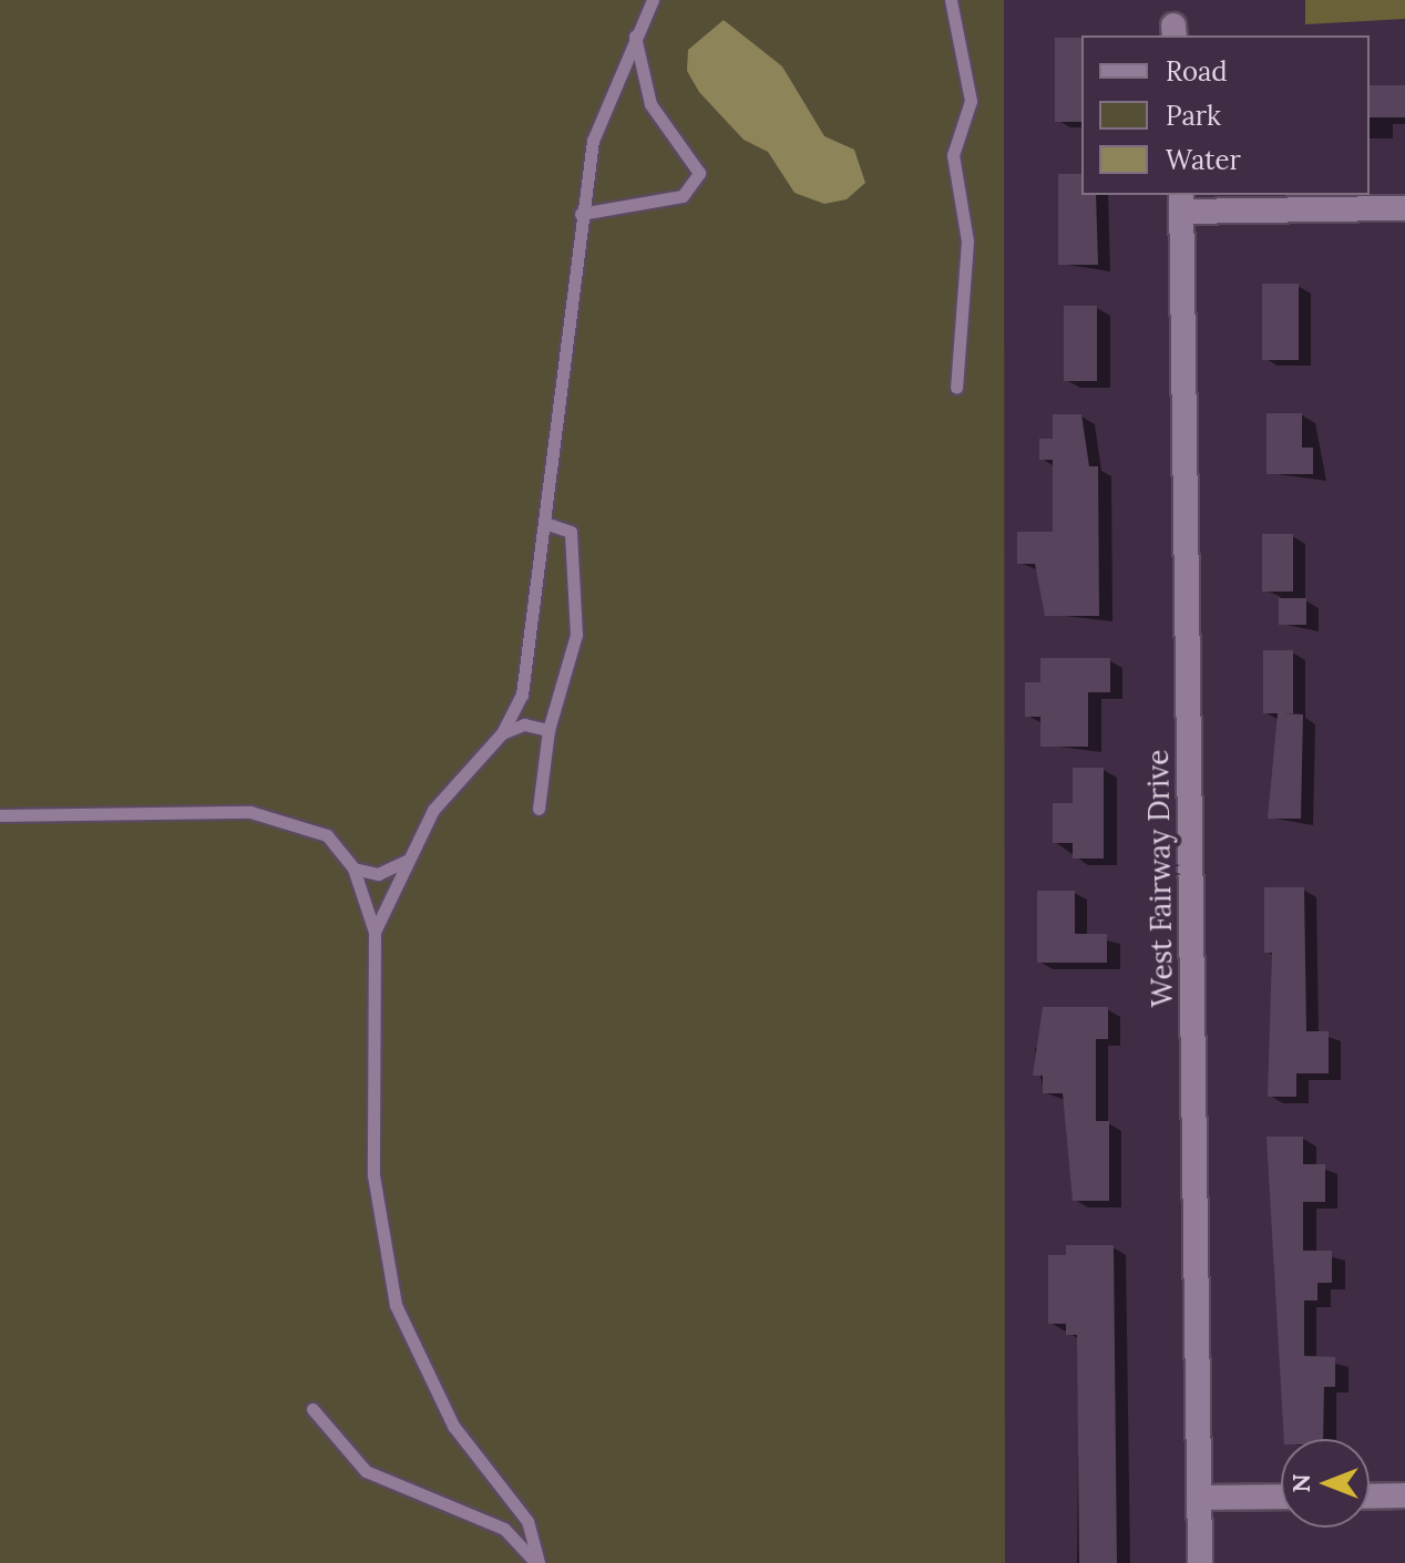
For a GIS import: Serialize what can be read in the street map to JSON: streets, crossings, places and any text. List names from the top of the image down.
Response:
{
  "streets": {
    "street": ["West Fairway Drive"]
  },
  "legend": ["Road", "Park", "Water"],
  "north": "left"
}
